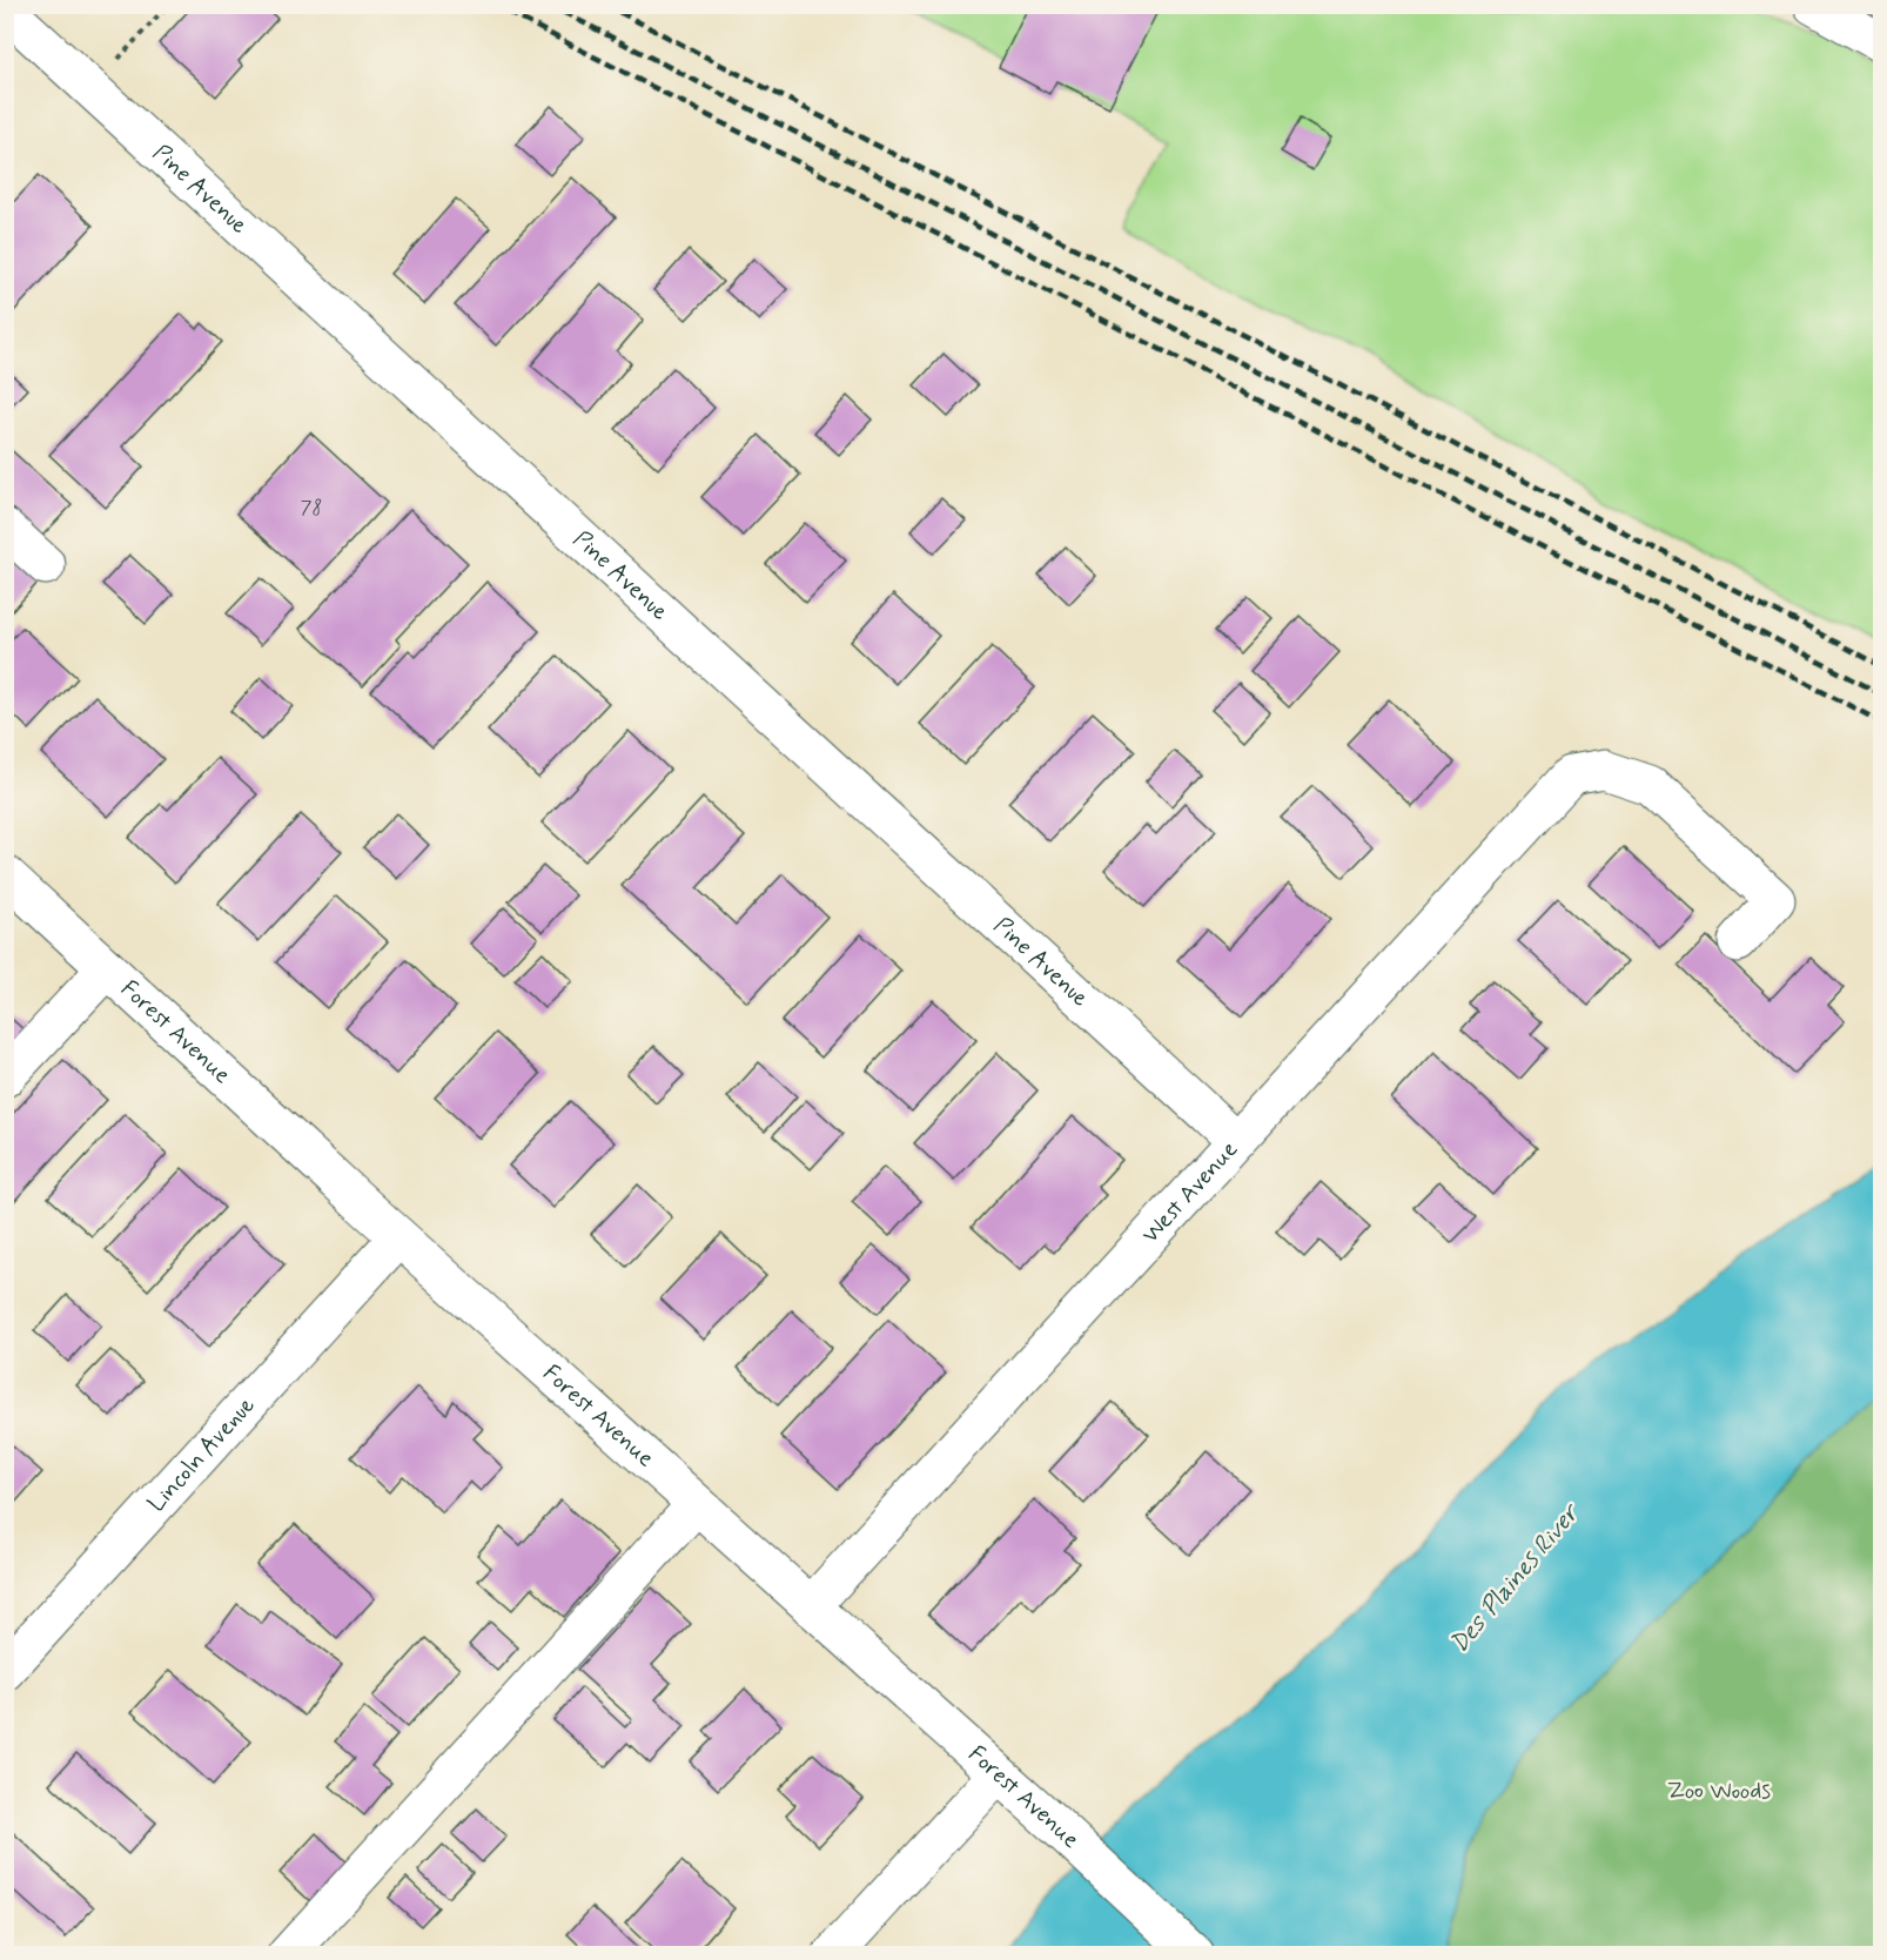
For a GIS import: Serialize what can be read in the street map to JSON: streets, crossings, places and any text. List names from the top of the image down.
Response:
{
  "streets": {
    "street": [
      "Pine Avenue",
      "Forest Avenue",
      "West Avenue",
      "Lincoln Avenue"
    ]
  },
  "crossings": [
    ["Pine Avenue", "West Avenue"],
    ["Forest Avenue", "West Avenue"],
    ["Forest Avenue", "Lincoln Avenue"]
  ],
  "water": ["Des Plaines River"],
  "parks": ["Zoo Woods"],
  "house_numbers": ["78"]
}
